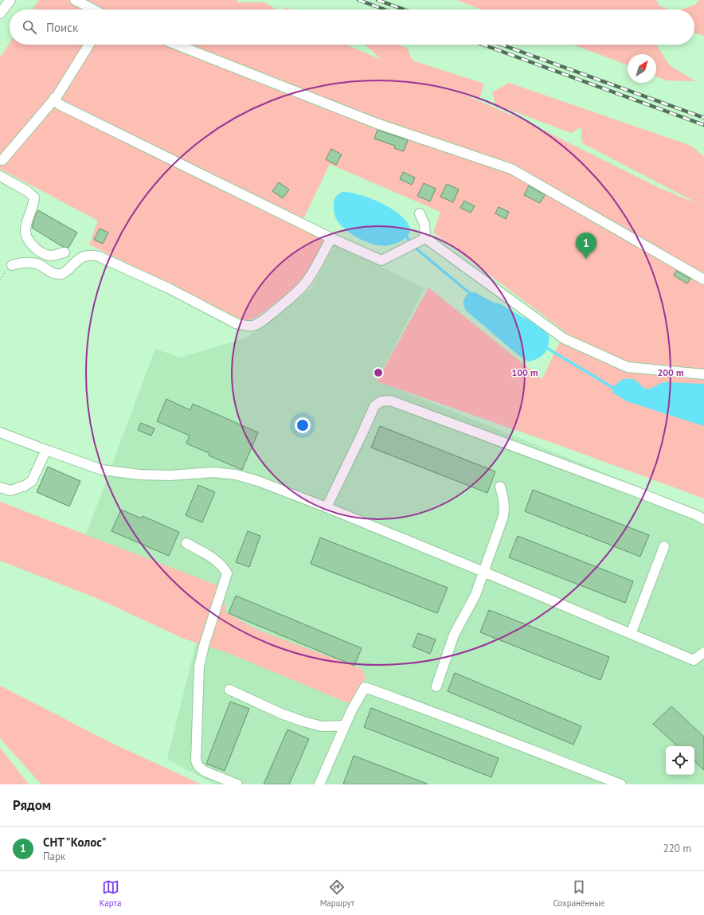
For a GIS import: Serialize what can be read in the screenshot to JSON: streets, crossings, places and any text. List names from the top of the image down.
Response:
{
  "north": "top right",
  "page": {
    "search": "Поиск",
    "pins": "1",
    "heading": "Рядом",
    "list": [
      {
        "mark": "1",
        "name": "СНТ \"Колос\"",
        "note": "Парк",
        "value": "220 m"
      }
    ],
    "nav": ["Карта", "Маршрут", "Сохранённые"]
  },
  "rings": ["100 m", "200 m"]
}
